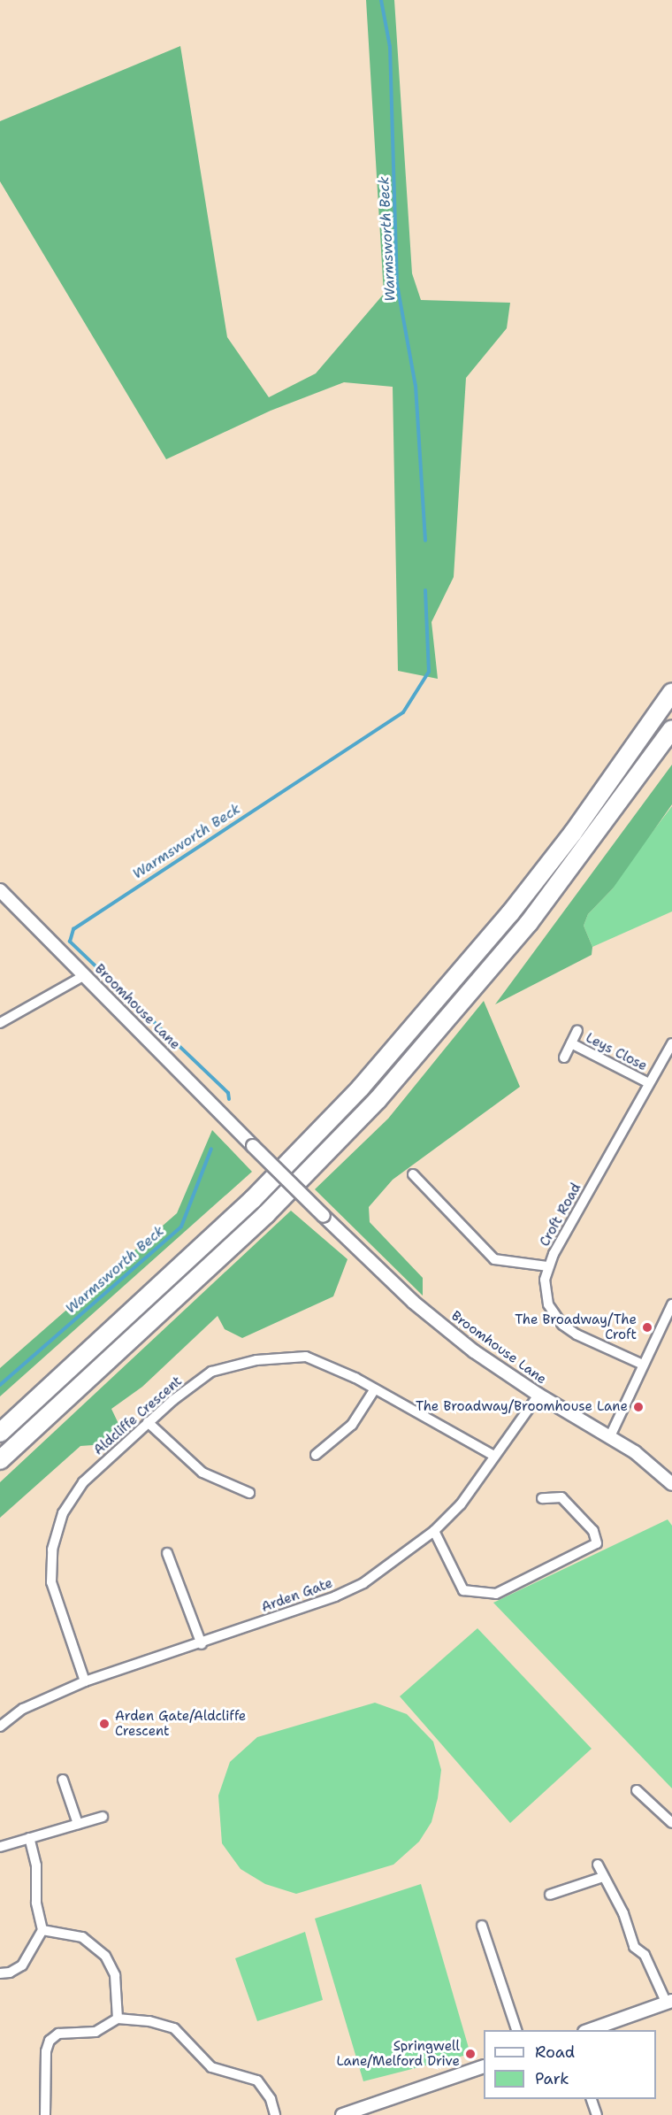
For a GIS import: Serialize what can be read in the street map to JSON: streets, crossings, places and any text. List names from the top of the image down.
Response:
{
  "streets": {
    "street": [
      "Broomhouse Lane",
      "Leys Close",
      "Croft Road",
      "Aldcliffe Crescent",
      "Arden Gate"
    ]
  },
  "crossings": [
    ["Broomhouse Lane", "Arden Gate"],
    ["Leys Close", "Croft Road"],
    ["Aldcliffe Crescent", "Arden Gate"]
  ],
  "water": ["Warmsworth Beck"],
  "places": [
    "The Broadway/The Croft",
    "The Broadway/Broomhouse Lane",
    "Arden Gate/Aldcliffe Crescent",
    "Springwell Lane/Melford Drive"
  ],
  "legend": ["Road", "Park"]
}
